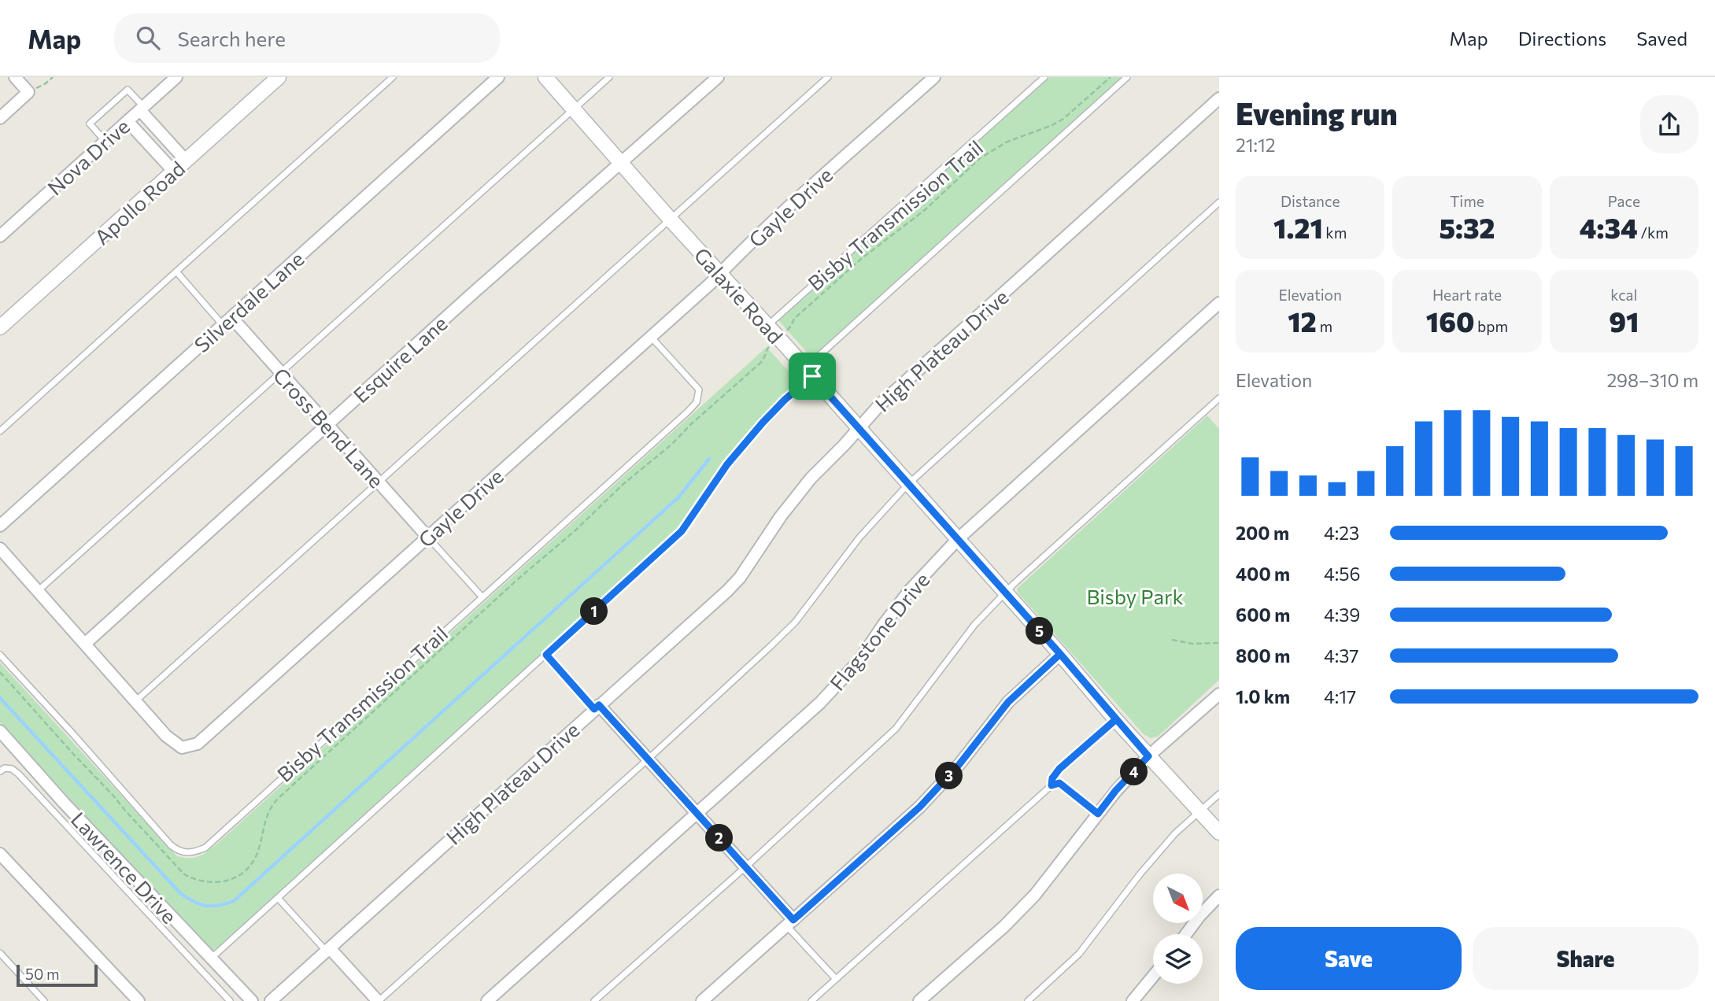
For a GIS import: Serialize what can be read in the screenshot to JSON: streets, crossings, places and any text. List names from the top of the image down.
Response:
{
  "streets": {
    "street": [
      "Nova Drive",
      "Apollo Road",
      "Gayle Drive",
      "Galaxie Road",
      "Silverdale Lane",
      "High Plateau Drive",
      "Esquire Lane",
      "Cross Bend Lane",
      "Flagstone Drive",
      "Lawrence Drive"
    ],
    "path": ["Bisby Transmission Trail"]
  },
  "crossings": [
    ["Gayle Drive", "Galaxie Road"],
    ["Gayle Drive", "Esquire Lane"],
    ["Gayle Drive", "Cross Bend Lane"],
    ["Galaxie Road", "High Plateau Drive"],
    ["Galaxie Road", "Esquire Lane"],
    ["Galaxie Road", "Flagstone Drive"],
    ["Silverdale Lane", "Cross Bend Lane"],
    ["Esquire Lane", "Cross Bend Lane"]
  ],
  "parks": ["Bisby Park"],
  "scale_bar": "50 m",
  "north": "bottom right",
  "page": {
    "header": "Map",
    "search": "Search here",
    "nav": ["Map", "Directions", "Saved"],
    "heading": ["Evening run", "21:12"],
    "stats": [
      ["Distance", "1.21 km"],
      ["Time", "5:32"],
      ["Pace", "4:34 /km"],
      ["Elevation", "12 m"],
      ["Heart rate", "160 bpm"],
      ["kcal", "91"]
    ],
    "chart": ["Elevation", "298–310 m"],
    "list": [
      {
        "name": "200 m",
        "note": "4:23"
      },
      {
        "name": "400 m",
        "note": "4:56"
      },
      {
        "name": "600 m",
        "note": "4:39"
      },
      {
        "name": "800 m",
        "note": "4:37"
      },
      {
        "name": "1.0 km",
        "note": "4:17"
      }
    ],
    "pins": [
      "1",
      "5",
      "4",
      "3",
      "2"
    ],
    "buttons": ["Save", "Share"],
    "scale": "50 m"
  }
}
